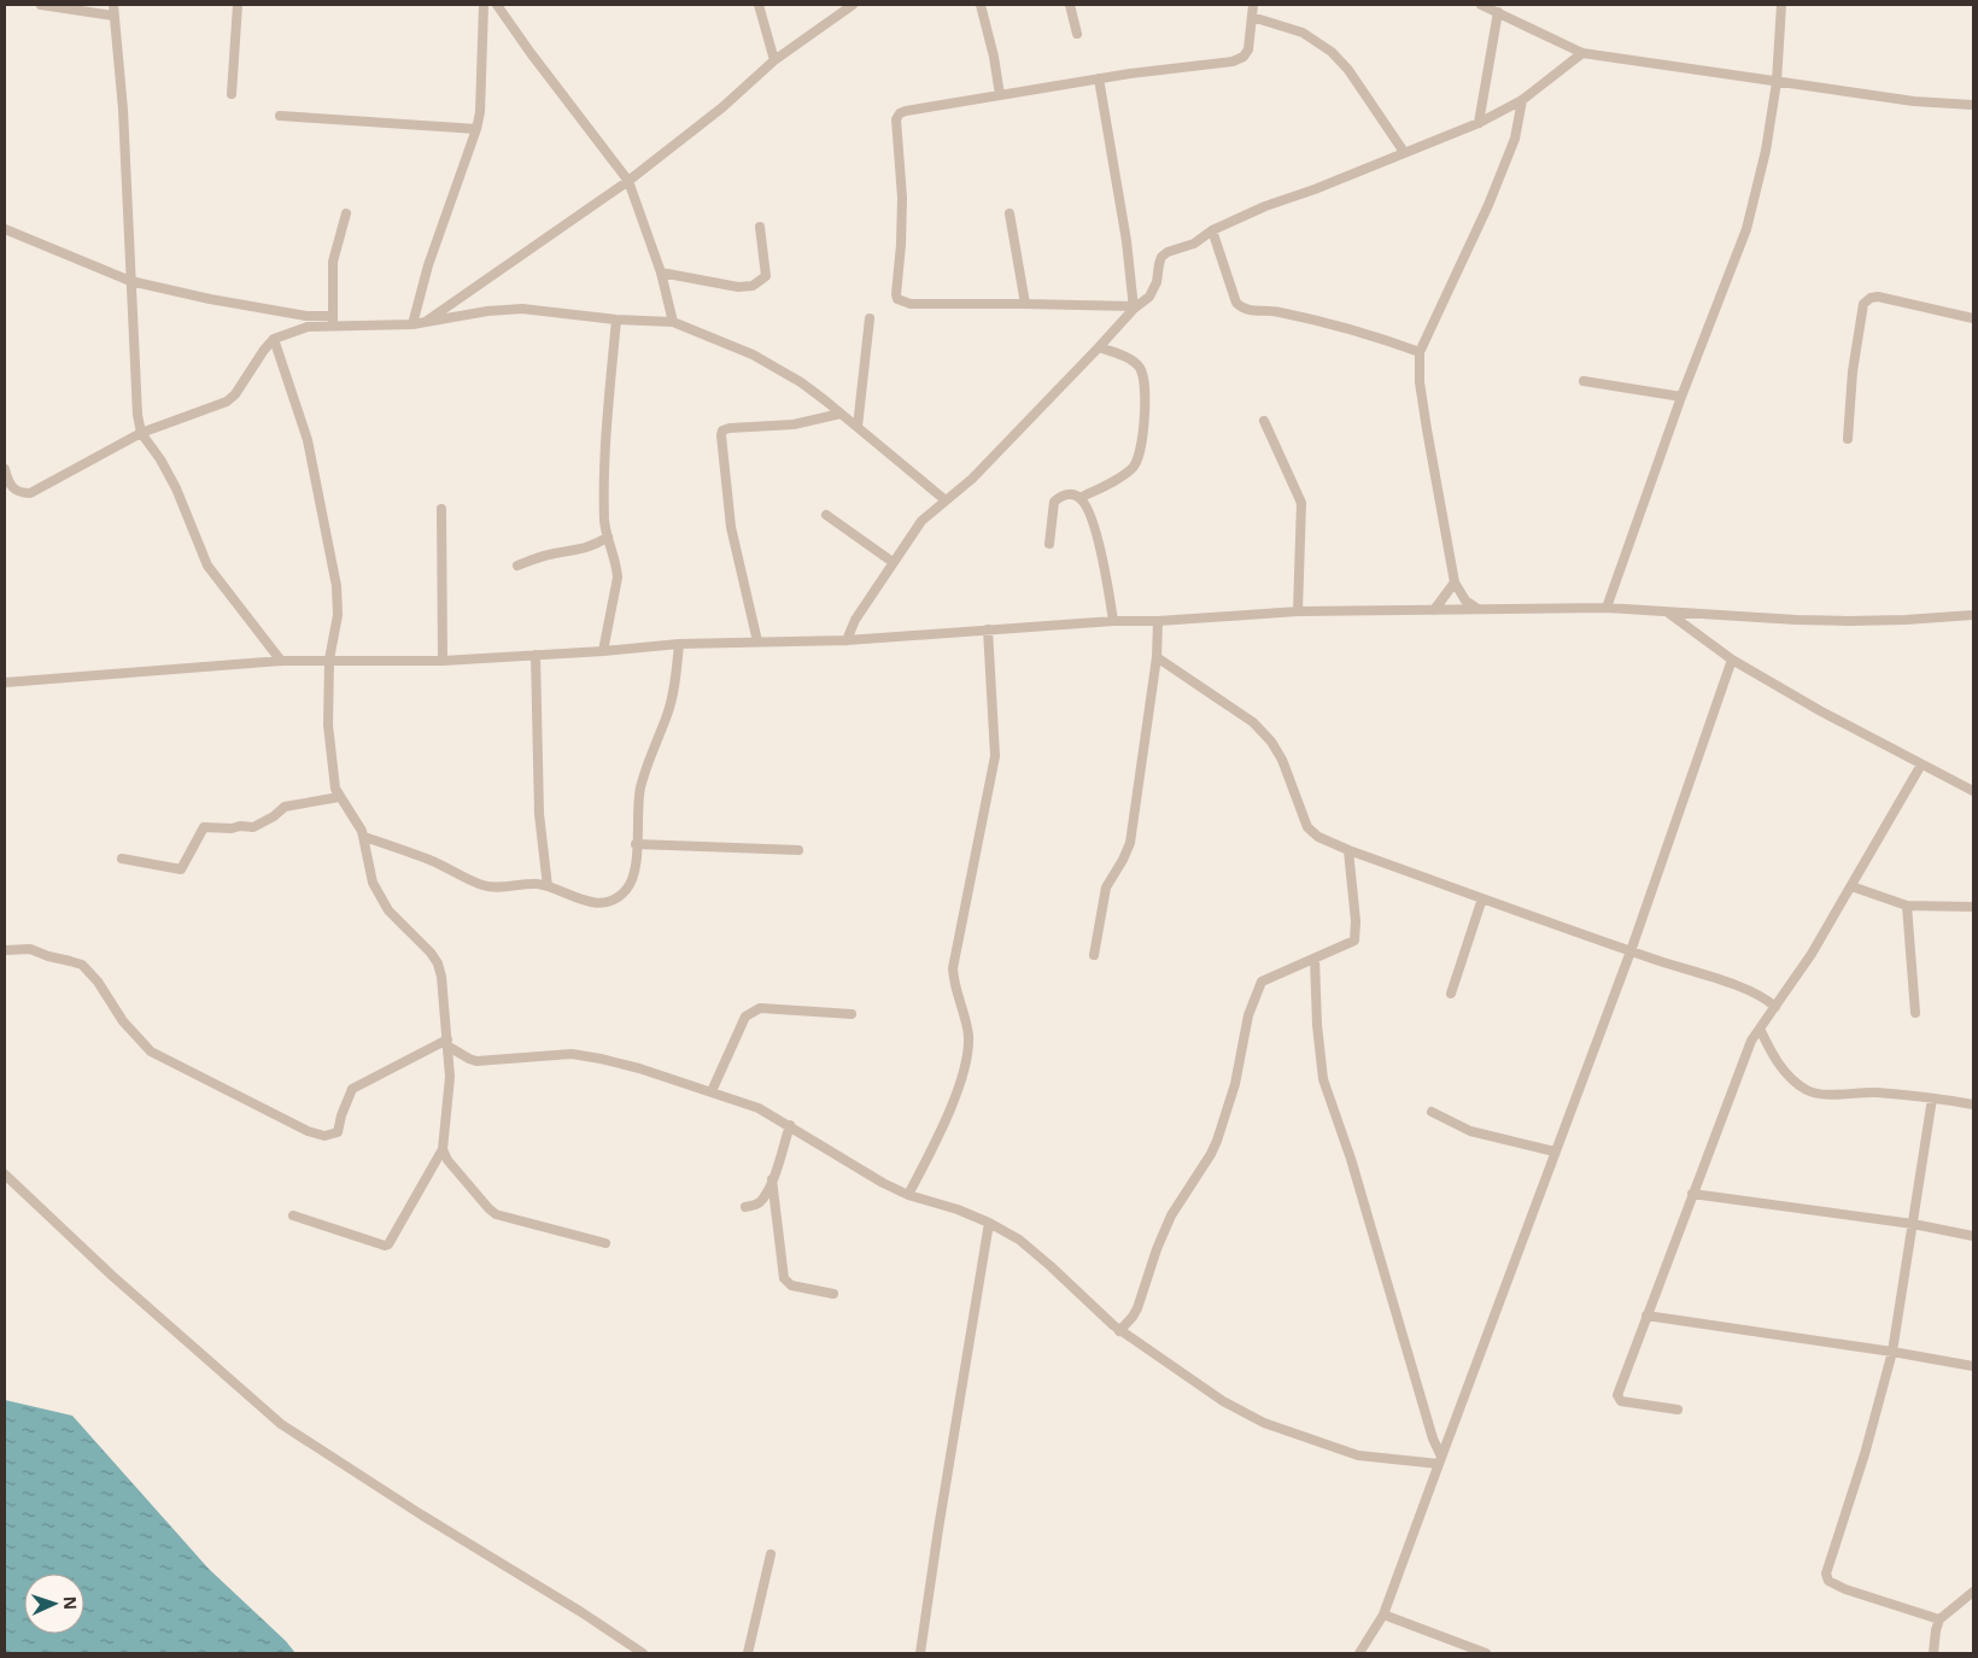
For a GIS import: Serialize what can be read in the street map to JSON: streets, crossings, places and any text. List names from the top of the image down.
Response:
{
  "north": "right"
}
